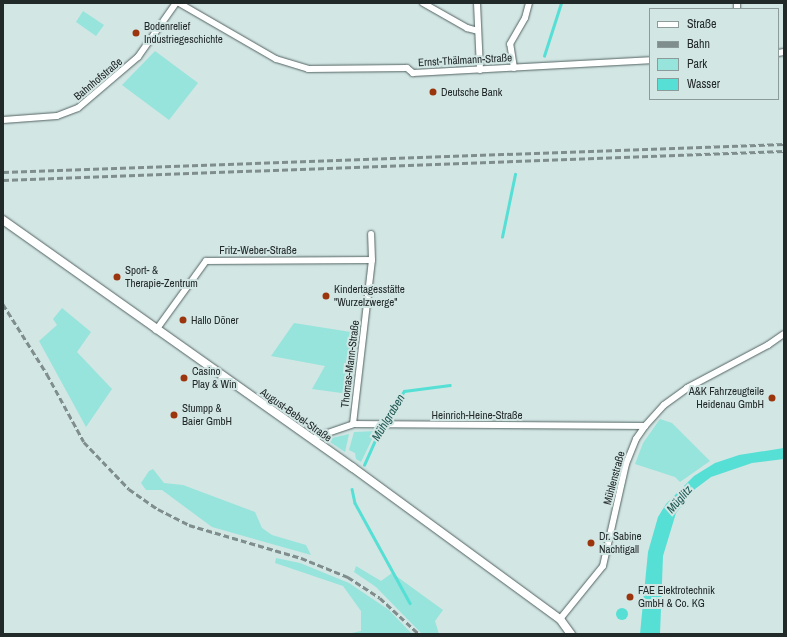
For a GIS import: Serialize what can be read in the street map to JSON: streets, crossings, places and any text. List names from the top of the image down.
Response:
{
  "streets": {
    "street": [
      "Ernst-Thälmann-Straße",
      "Bahnhofstraße",
      "Fritz-Weber-Straße",
      "Thomas-Mann-Straße",
      "August-Bebel-Straße",
      "Heinrich-Heine-Straße",
      "Mühlenstraße"
    ]
  },
  "crossings": [
    ["Ernst-Thälmann-Straße", "Bahnhofstraße"],
    ["Fritz-Weber-Straße", "Thomas-Mann-Straße"],
    ["Fritz-Weber-Straße", "August-Bebel-Straße"],
    ["Thomas-Mann-Straße", "Heinrich-Heine-Straße"],
    ["August-Bebel-Straße", "Heinrich-Heine-Straße"],
    ["August-Bebel-Straße", "Mühlenstraße"],
    ["Heinrich-Heine-Straße", "Mühlenstraße"]
  ],
  "water": ["Mühlgraben", "Müglitz"],
  "places": [
    "Bodenrelief Industriegeschichte",
    "Deutsche Bank",
    "Sport- & Therapie-Zentrum",
    "Kindertagesstätte \"Wurzelzwerge\"",
    "Hallo Döner",
    "Casino Play & Win",
    "A&K Fahrzeugteile Heidenau GmbH",
    "Stumpp & Baier GmbH",
    "Dr. Sabine Nachtigall",
    "FAE Elektrotechnik GmbH & Co. KG"
  ],
  "legend": [
    "Straße",
    "Bahn",
    "Park",
    "Wasser"
  ]
}
